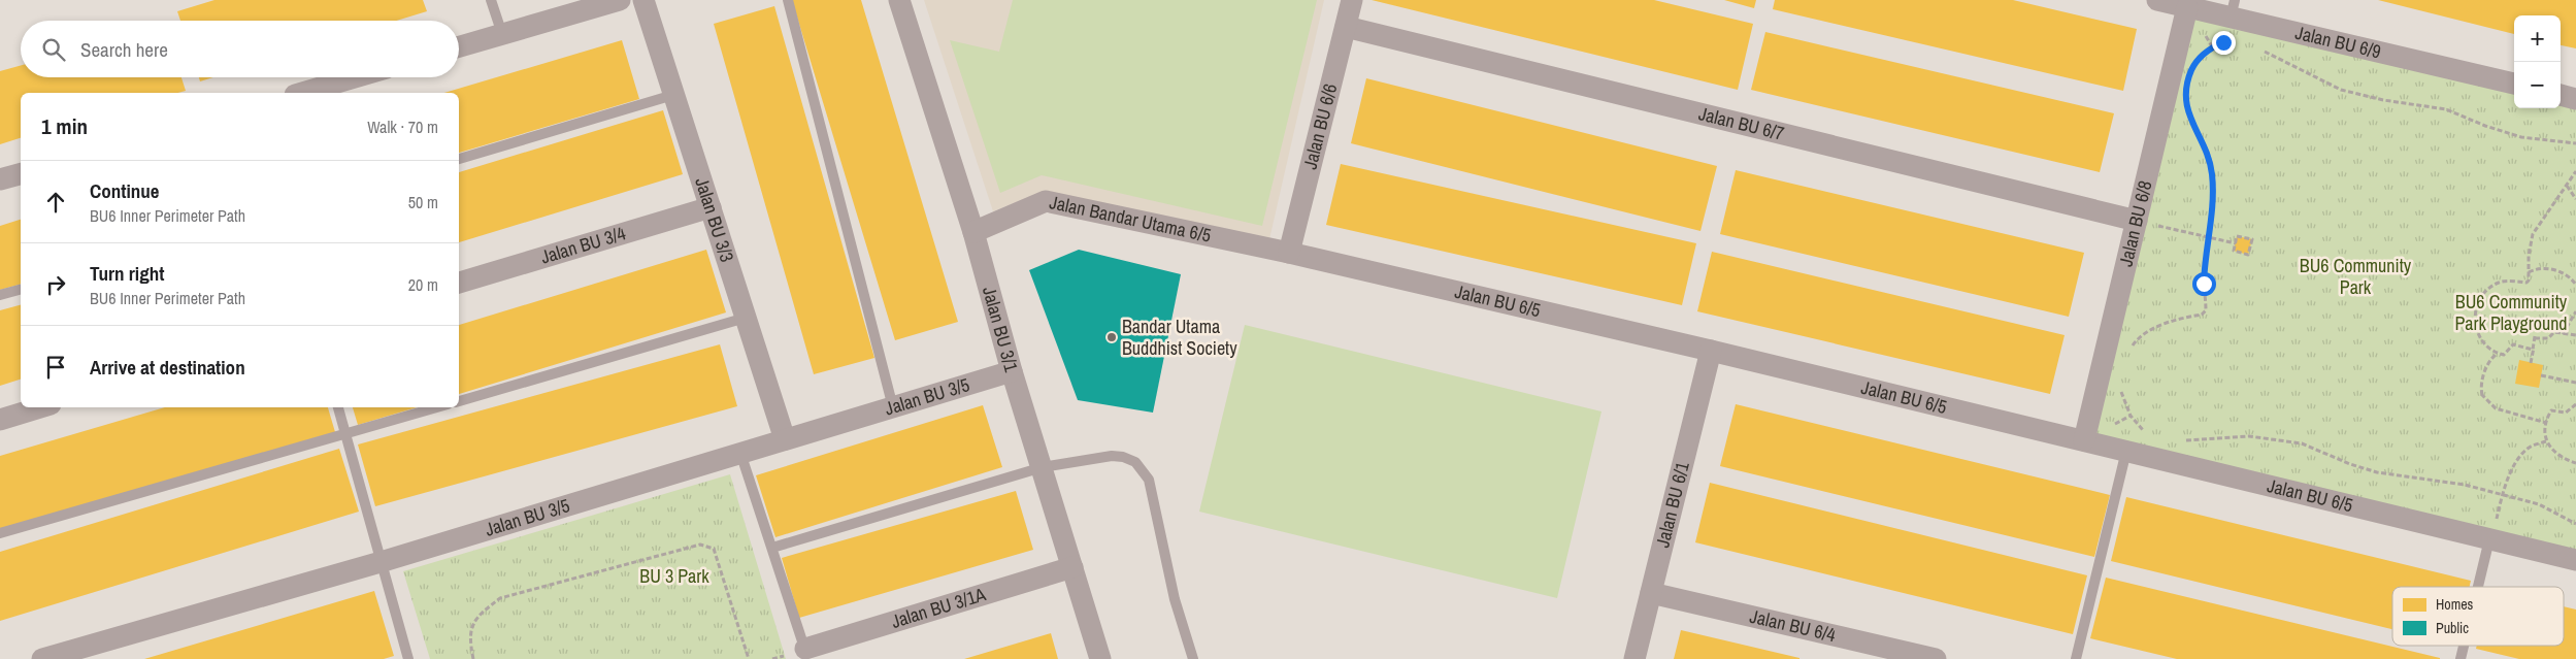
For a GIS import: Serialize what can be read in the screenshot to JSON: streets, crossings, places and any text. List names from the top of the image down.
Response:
{
  "streets": {
    "street": [
      "Jalan BU 6/9",
      "Jalan BU 6/7",
      "Jalan BU 6/6",
      "Jalan BU 3/3",
      "Jalan Bandar Utama 6/5",
      "Jalan BU 6/8",
      "Jalan BU 3/4",
      "Jalan BU 6/5",
      "Jalan BU 3/1",
      "Jalan BU 3/5",
      "Jalan BU 6/1",
      "Jalan BU 3/1A",
      "Jalan BU 6/4"
    ]
  },
  "crossings": [
    ["Jalan BU 6/9", "Jalan BU 6/8"],
    ["Jalan BU 6/7", "Jalan BU 6/6"],
    ["Jalan BU 6/7", "Jalan BU 6/8"],
    ["Jalan BU 6/6", "Jalan BU 6/5"],
    ["Jalan BU 3/3", "Jalan BU 3/4"],
    ["Jalan BU 3/3", "Jalan BU 3/5"],
    ["Jalan Bandar Utama 6/5", "Jalan BU 6/5"],
    ["Jalan Bandar Utama 6/5", "Jalan BU 3/1"],
    ["Jalan BU 6/8", "Jalan BU 6/5"],
    ["Jalan BU 6/5", "Jalan BU 6/1"],
    ["Jalan BU 3/1", "Jalan BU 3/5"],
    ["Jalan BU 3/1", "Jalan BU 3/1A"],
    ["Jalan BU 6/1", "Jalan BU 6/4"]
  ],
  "parks": ["BU6 Community Park", "BU6 Community Park Playground", "BU 3 Park"],
  "places": ["Bandar Utama Buddhist Society"],
  "legend": ["Homes", "Public"],
  "page": {
    "map_buttons": ["+", "−"],
    "search": "Search here",
    "heading": ["1 min", "Walk · 70 m"],
    "list": [
      ["Continue", "BU6 Inner Perimeter Path", "50 m"],
      ["Turn right", "BU6 Inner Perimeter Path", "20 m"],
      "Arrive at destination"
    ]
  }
}
